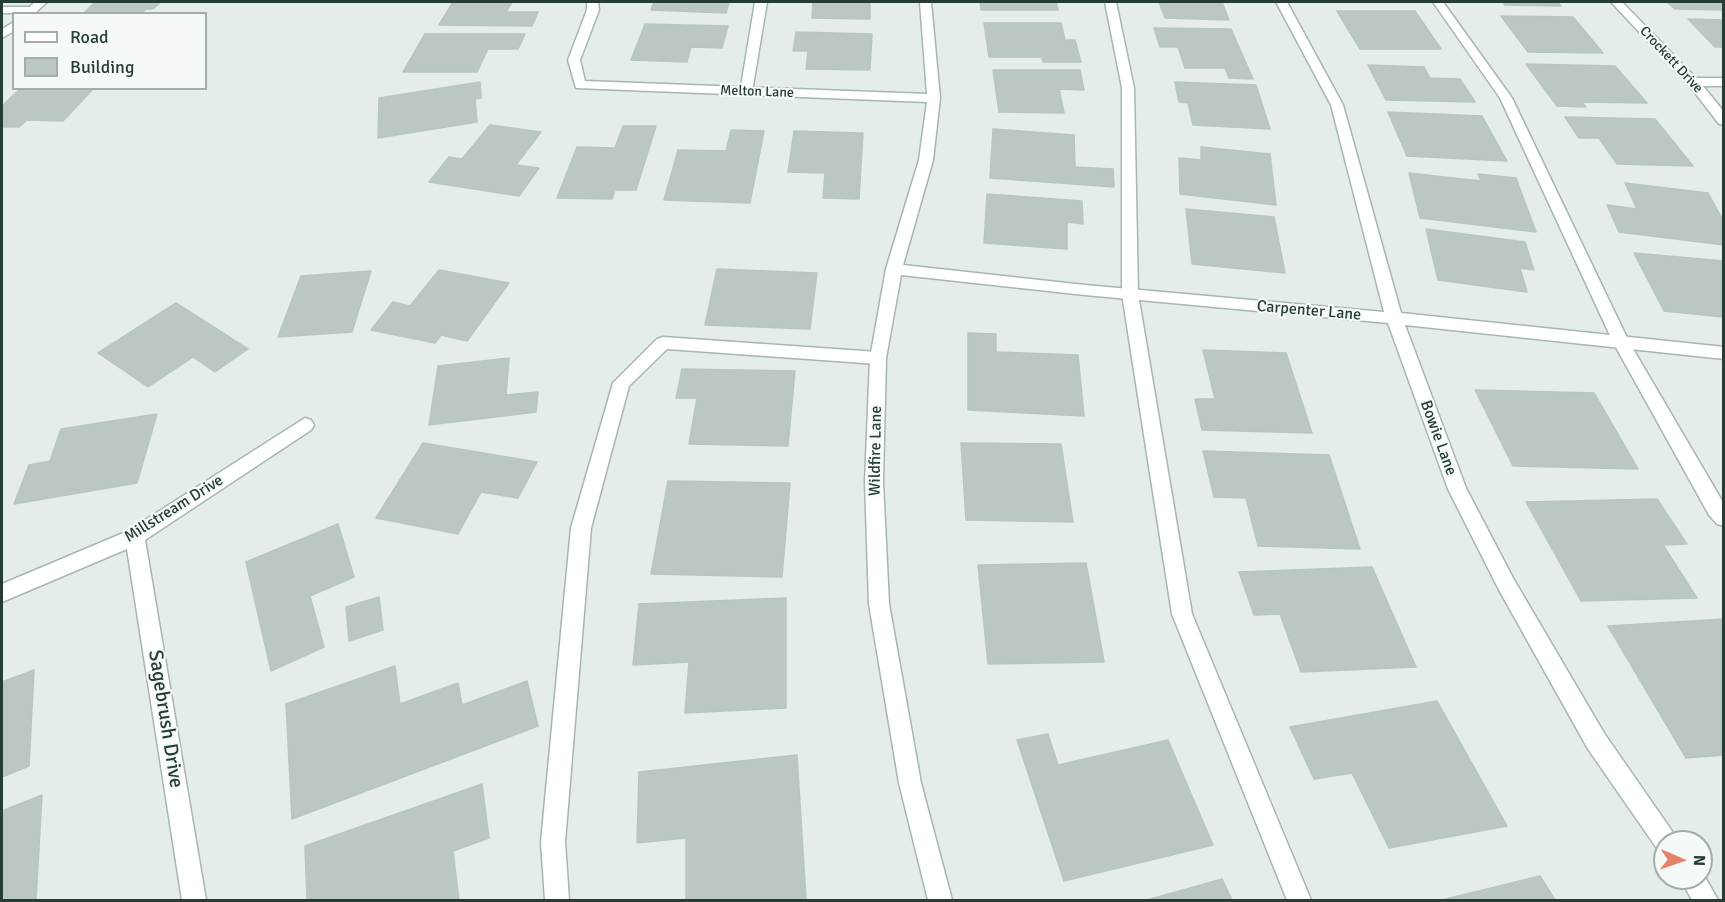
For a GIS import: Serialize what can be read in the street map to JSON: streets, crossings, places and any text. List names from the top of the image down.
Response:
{
  "streets": {
    "street": [
      "Crockett Drive",
      "Melton Lane",
      "Carpenter Lane",
      "Bowie Lane",
      "Wildfire Lane",
      "Millstream Drive",
      "Sagebrush Drive"
    ]
  },
  "crossings": [
    ["Melton Lane", "Wildfire Lane"],
    ["Carpenter Lane", "Bowie Lane"],
    ["Carpenter Lane", "Wildfire Lane"],
    ["Millstream Drive", "Sagebrush Drive"]
  ],
  "legend": ["Road", "Building"],
  "north": "right"
}
